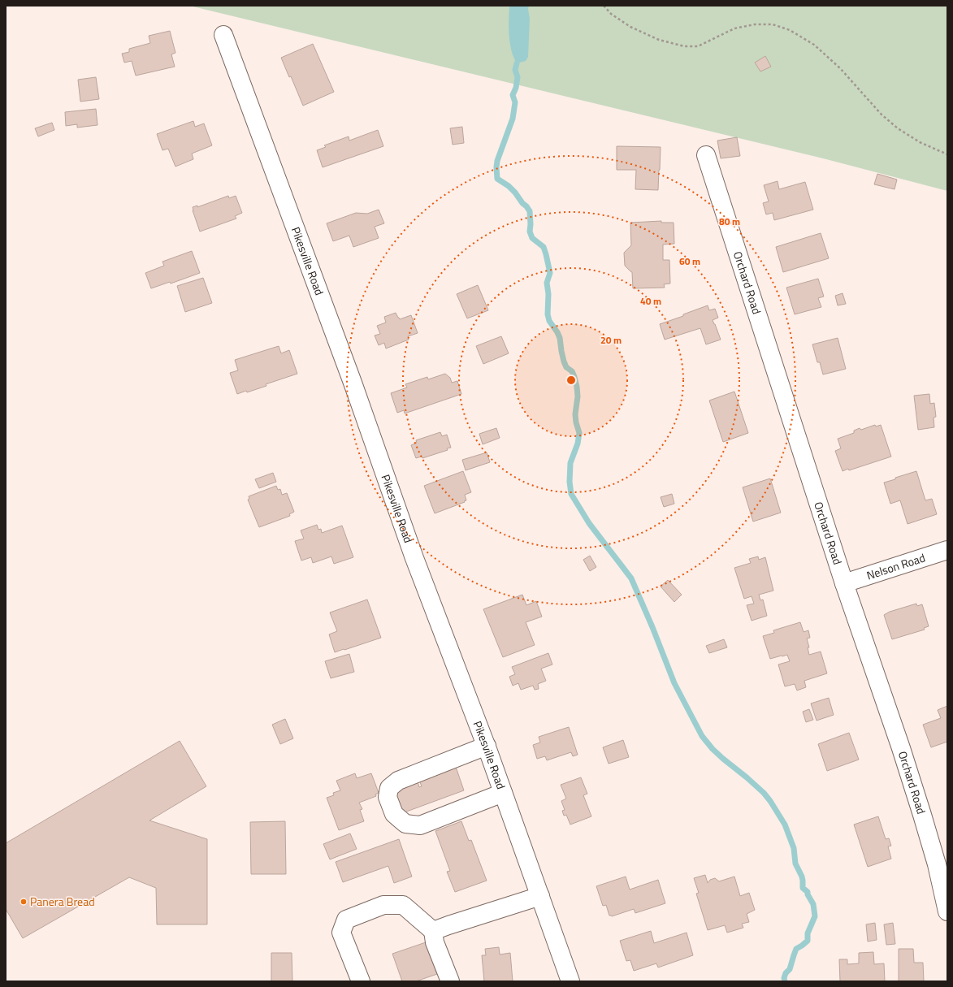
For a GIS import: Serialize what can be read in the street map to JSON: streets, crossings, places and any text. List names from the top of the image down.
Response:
{
  "streets": {
    "street": ["Pikesville Road", "Orchard Road", "Nelson Road"]
  },
  "crossings": [
    ["Orchard Road", "Nelson Road"]
  ],
  "places": ["Panera Bread"],
  "rings": [
    "80 m",
    "60 m",
    "40 m",
    "20 m"
  ]
}
